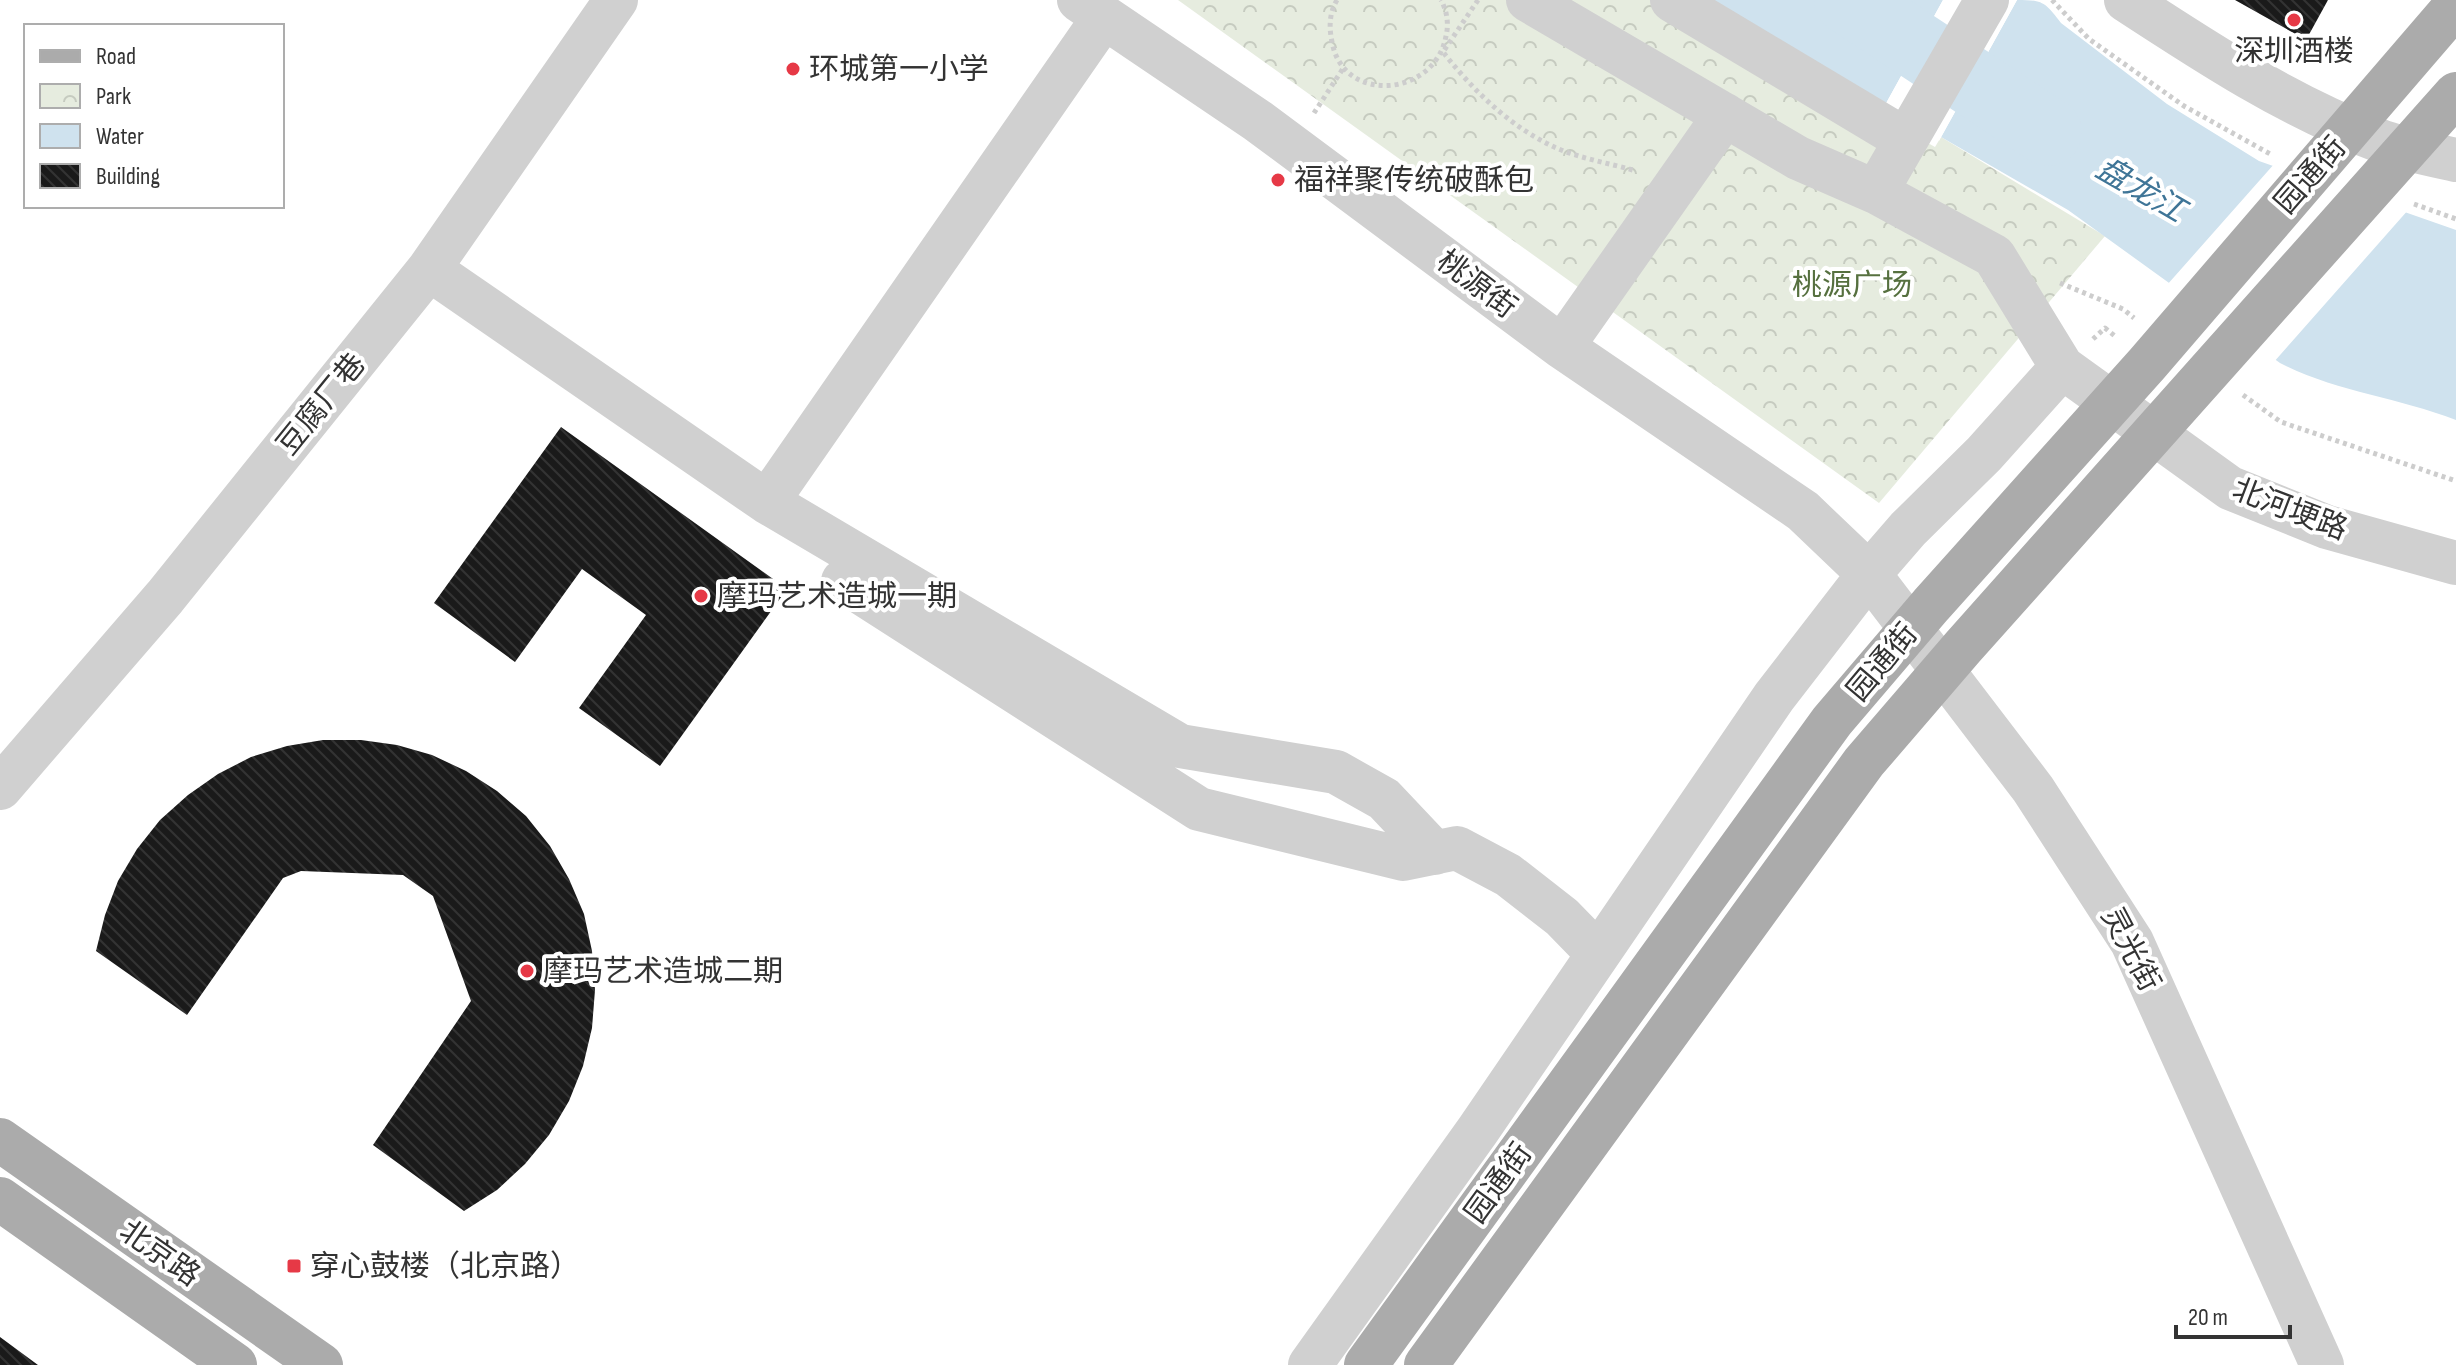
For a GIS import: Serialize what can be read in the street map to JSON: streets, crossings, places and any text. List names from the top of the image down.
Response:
{
  "streets": {
    "main road": ["园通街", "北京路"],
    "street": [
      "桃源街",
      "豆腐厂巷",
      "北河埂路",
      "灵光街"
    ]
  },
  "crossings": [
    ["桃源街", "灵光街"]
  ],
  "water": ["盘龙江"],
  "parks": ["桃源广场"],
  "places": {
    "other": [
      "深圳酒楼",
      "环城第一小学",
      "福祥聚传统破酥包",
      "摩玛艺术造城一期",
      "摩玛艺术造城二期"
    ],
    "transit": ["穿心鼓楼（北京路）"]
  },
  "legend": [
    "Road",
    "Park",
    "Water",
    "Building"
  ],
  "scale_bar": "20 m"
}
